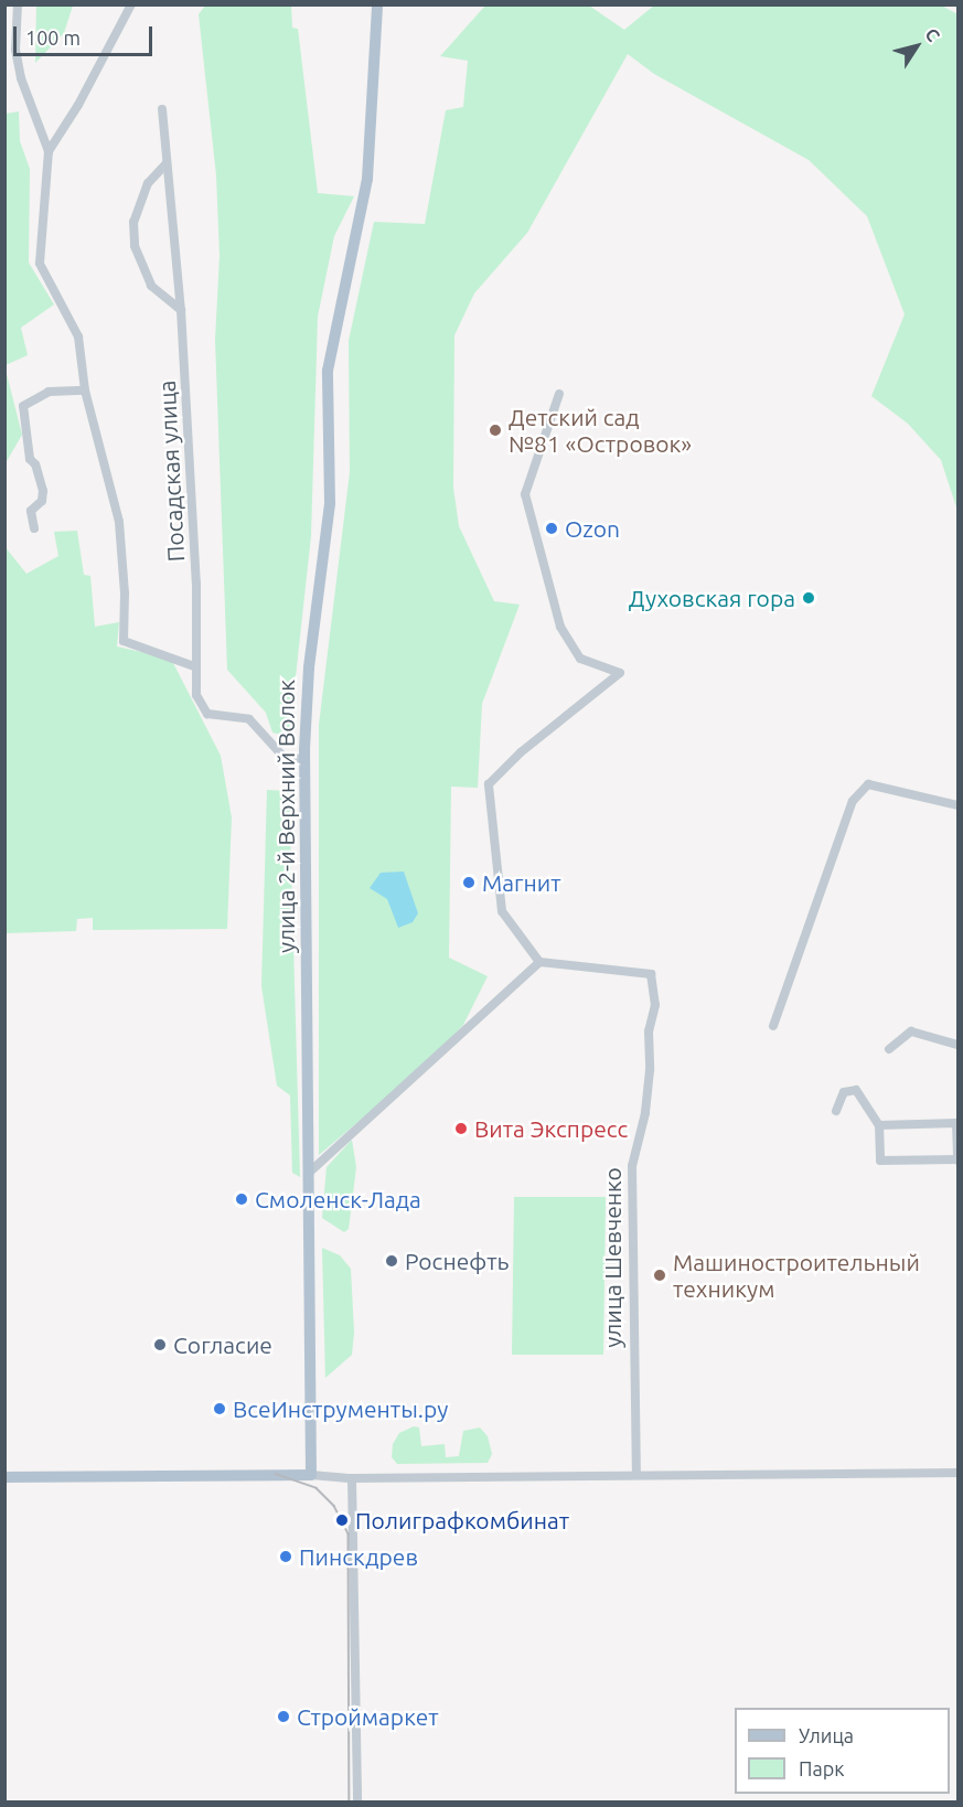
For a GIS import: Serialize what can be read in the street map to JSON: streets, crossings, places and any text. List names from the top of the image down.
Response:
{
  "streets": {
    "main road": ["улица 2-й Верхний Волок"],
    "street": ["Посадская улица", "улица Шевченко"]
  },
  "crossings": [
    ["Посадская улица", "улица 2-й Верхний Волок"]
  ],
  "places": [
    "Детский сад №81 «Островок»",
    "Ozon",
    "Духовская гора",
    "Магнит",
    "Вита Экспресс",
    "Смоленск-Лада",
    "Роснефть",
    "Машиностроительный техникум",
    "Согласие",
    "ВсеИнструменты.ру",
    "Полиграфкомбинат",
    "Пинскдрев",
    "Строймаркет"
  ],
  "legend": ["Улица", "Парк"],
  "scale_bar": "100 m",
  "north": "top right"
}
